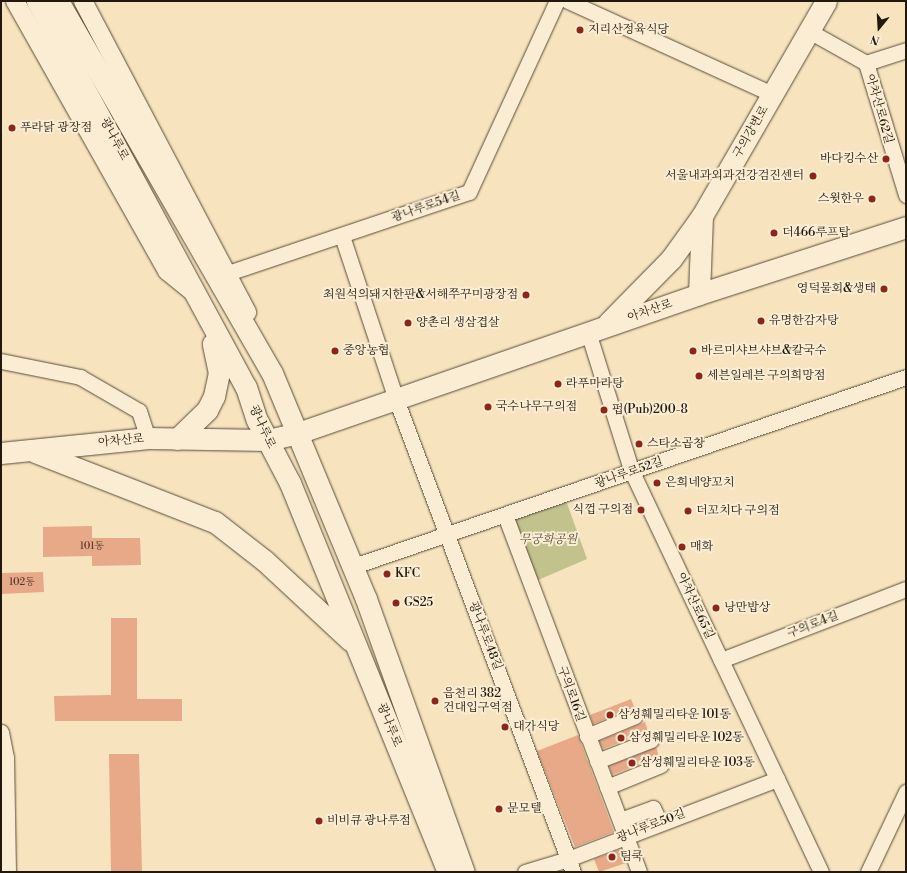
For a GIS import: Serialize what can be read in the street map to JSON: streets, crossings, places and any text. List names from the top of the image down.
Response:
{
  "streets": {
    "main road": ["구의강변로", "광나루로", "아차산로"],
    "street": [
      "아차산로62길",
      "광나루로54길",
      "광나루로52길",
      "아차산로65길",
      "구의로4길",
      "광나루로48길",
      "구의로16길",
      "광나루로50길"
    ]
  },
  "crossings": [
    ["아차산로62길", "구의강변로"],
    ["구의강변로", "아차산로"],
    ["광나루로", "아차산로"],
    ["광나루로", "광나루로52길"],
    ["아차산로", "아차산로65길"],
    ["아차산로", "광나루로48길"],
    ["광나루로52길", "아차산로65길"],
    ["광나루로52길", "광나루로48길"],
    ["광나루로52길", "구의로16길"],
    ["아차산로65길", "구의로4길"],
    ["아차산로65길", "광나루로50길"],
    ["광나루로48길", "광나루로50길"],
    ["구의로16길", "광나루로50길"]
  ],
  "parks": ["무궁화공원"],
  "places": [
    "지리산정육식당",
    "푸라닭 광장점",
    "바다킹수산",
    "서울내과외과건강검진센터",
    "스윗한우",
    "더466루프탑",
    "영덕물회&생태",
    "최원석의돼지한판&서해쭈꾸미광장점",
    "유명한감자탕",
    "양촌리 생삼겹살",
    "중앙농협",
    "바르미샤브샤브&칼국수",
    "세븐일레븐 구의희망점",
    "라푸마라탕",
    "국수나무구의점",
    "펍(Pub)200-8",
    "스타소곱창",
    "은희네양꼬치",
    "식껍 구의점",
    "더꼬치다 구의점",
    "매화",
    "KFC",
    "GS25",
    "낭만밥상",
    "읍천리 382 건대입구역점",
    "삼성훼밀리타운 101동",
    "대가식당",
    "삼성훼밀리타운 102동",
    "삼성훼밀리타운 103동",
    "문모텔",
    "비비큐 광나루점",
    "팀쿡"
  ],
  "house_numbers": ["101동", "102동"],
  "north": "bottom"
}
